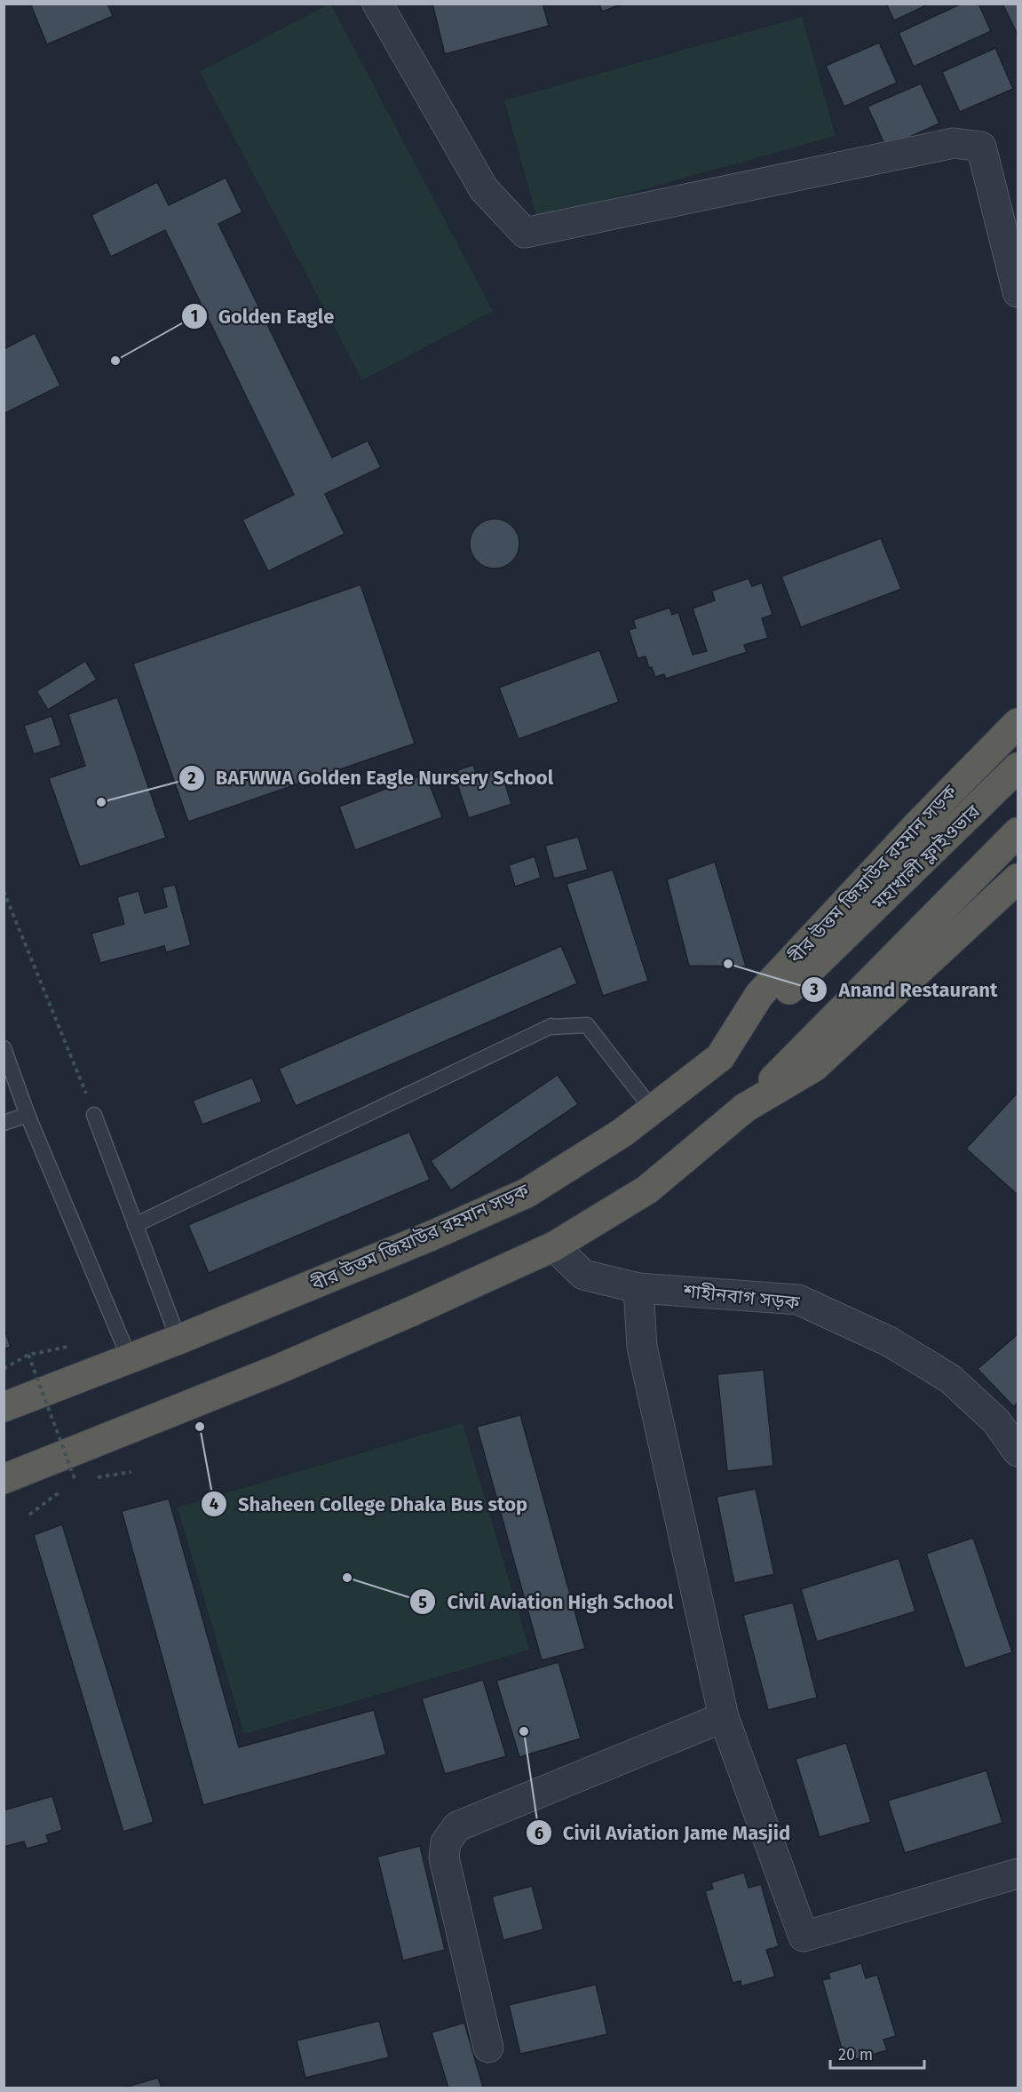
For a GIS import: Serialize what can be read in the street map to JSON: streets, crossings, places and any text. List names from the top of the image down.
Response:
{
  "streets": {
    "highway": ["মহাখালী ফ্লাইওভার", "বীর উত্তম জিয়াউর রহমান সড়ক"],
    "street": ["শাহীনবাগ সড়ক"]
  },
  "crossings": [
    ["মহাখালী ফ্লাইওভার", "বীর উত্তম জিয়াউর রহমান সড়ক"]
  ],
  "places": [
    "Golden Eagle",
    "BAFWWA Golden Eagle Nursery School",
    "Anand Restaurant",
    "Shaheen College Dhaka Bus stop",
    "Civil Aviation High School",
    "Civil Aviation Jame Masjid"
  ],
  "scale_bar": "20 m"
}
